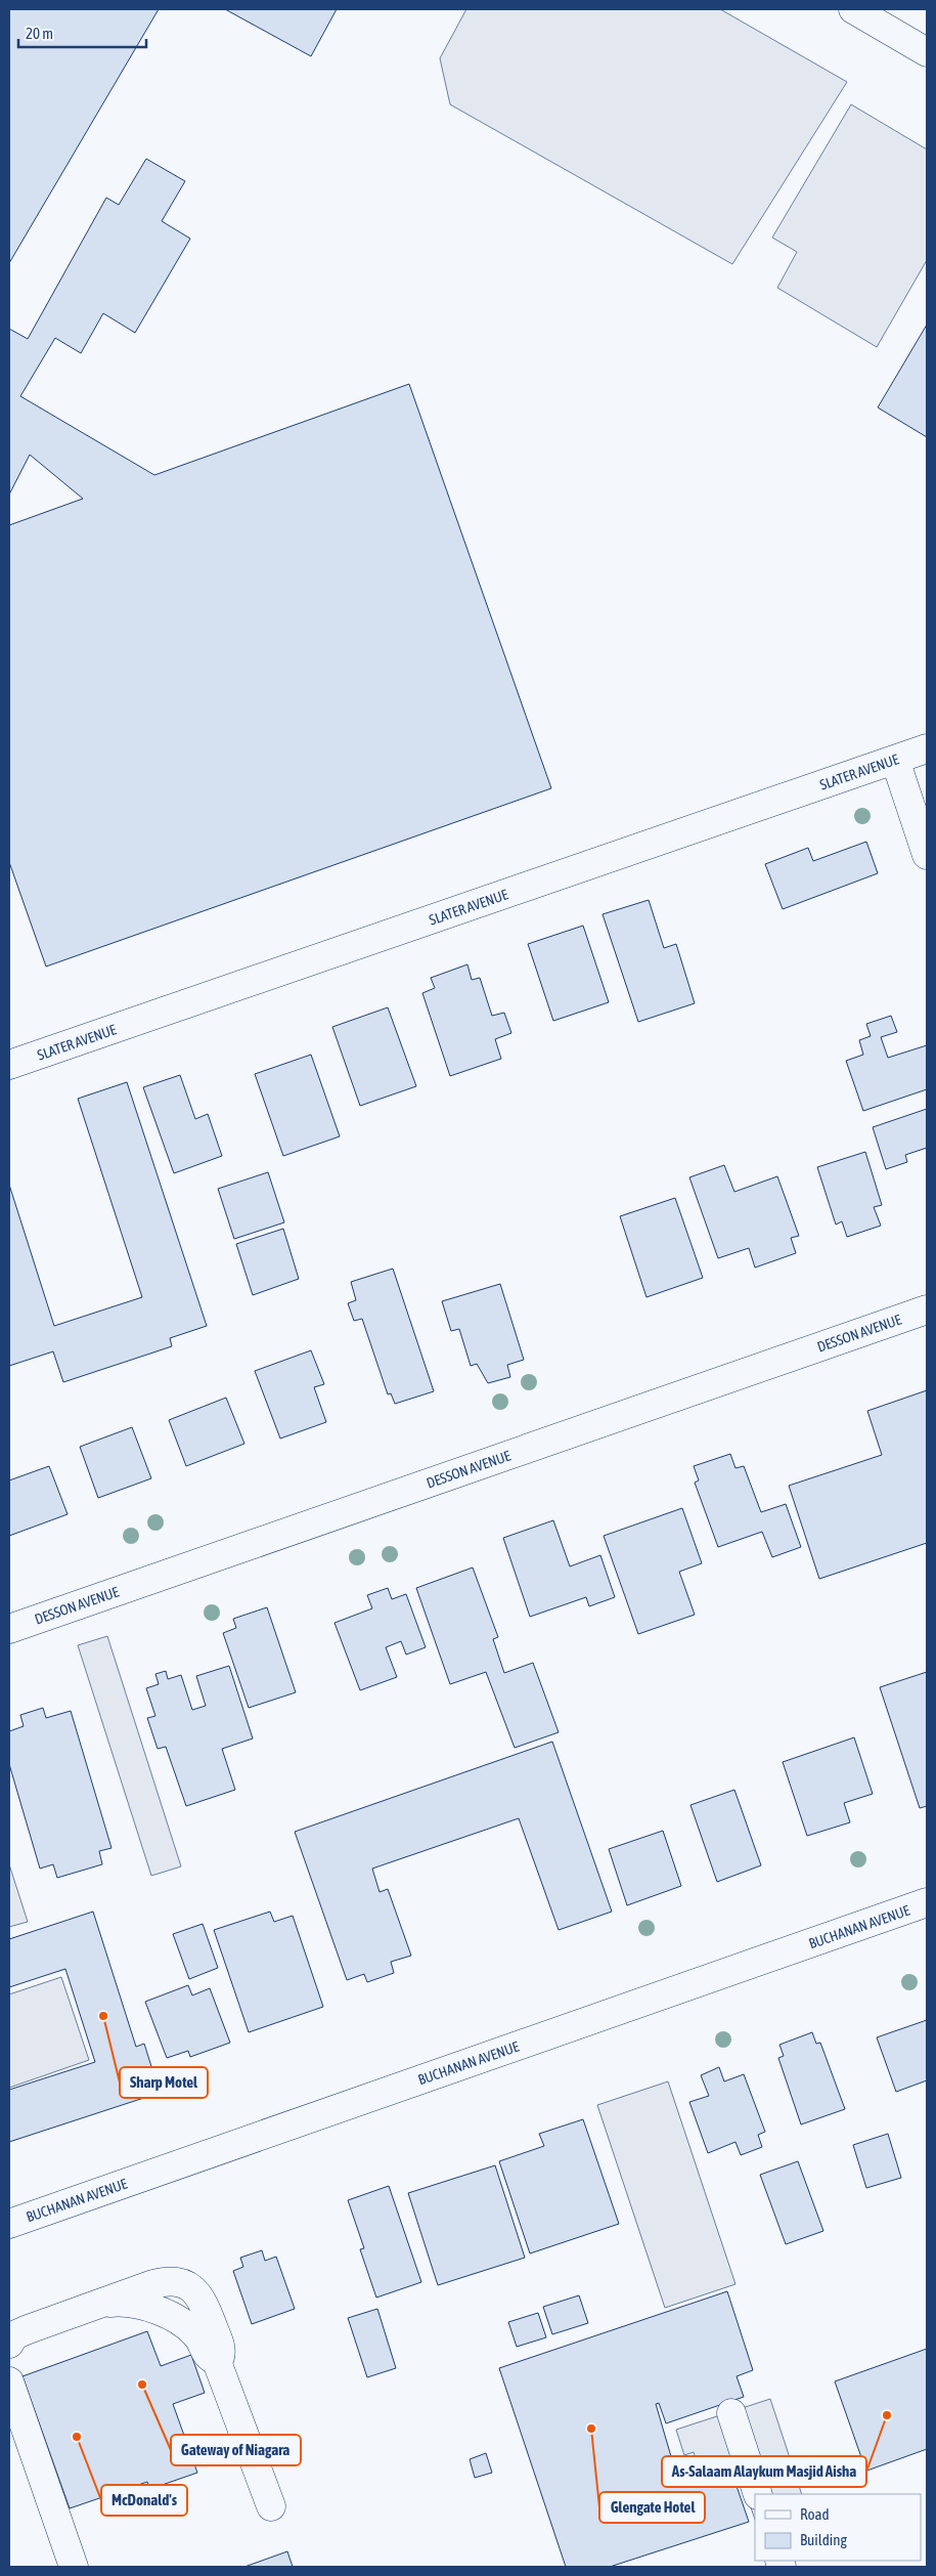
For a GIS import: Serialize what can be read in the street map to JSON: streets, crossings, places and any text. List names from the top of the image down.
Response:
{
  "streets": {
    "street": ["SLATER AVENUE", "DESSON AVENUE", "BUCHANAN AVENUE"]
  },
  "places": [
    "Sharp Motel",
    "Gateway of Niagara",
    "As-Salaam Alaykum Masjid Aisha",
    "Glengate Hotel",
    "McDonald's"
  ],
  "legend": ["Road", "Building"],
  "scale_bar": "20 m"
}
